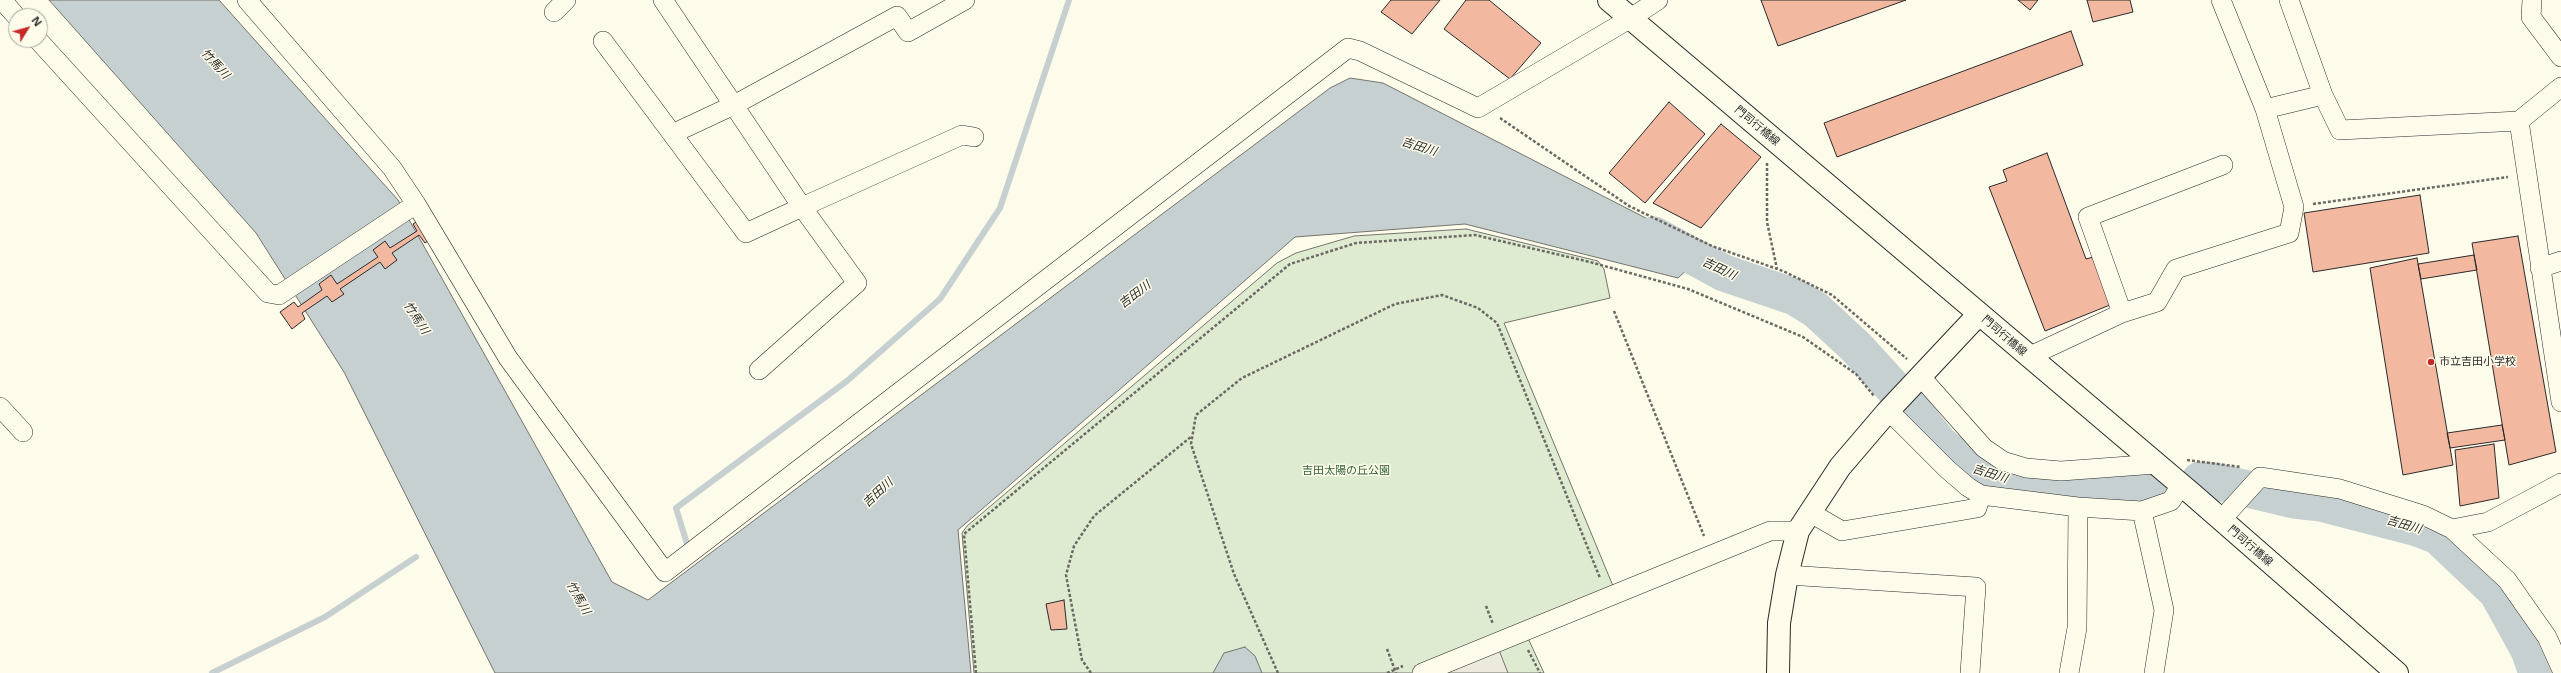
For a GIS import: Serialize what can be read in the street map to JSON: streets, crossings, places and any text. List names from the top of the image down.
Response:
{
  "streets": {
    "main road": ["門司行橋線"]
  },
  "water": ["竹馬川", "吉田川"],
  "parks": ["吉田太陽の丘公園"],
  "places": ["市立吉田小学校"],
  "north": "top right"
}
